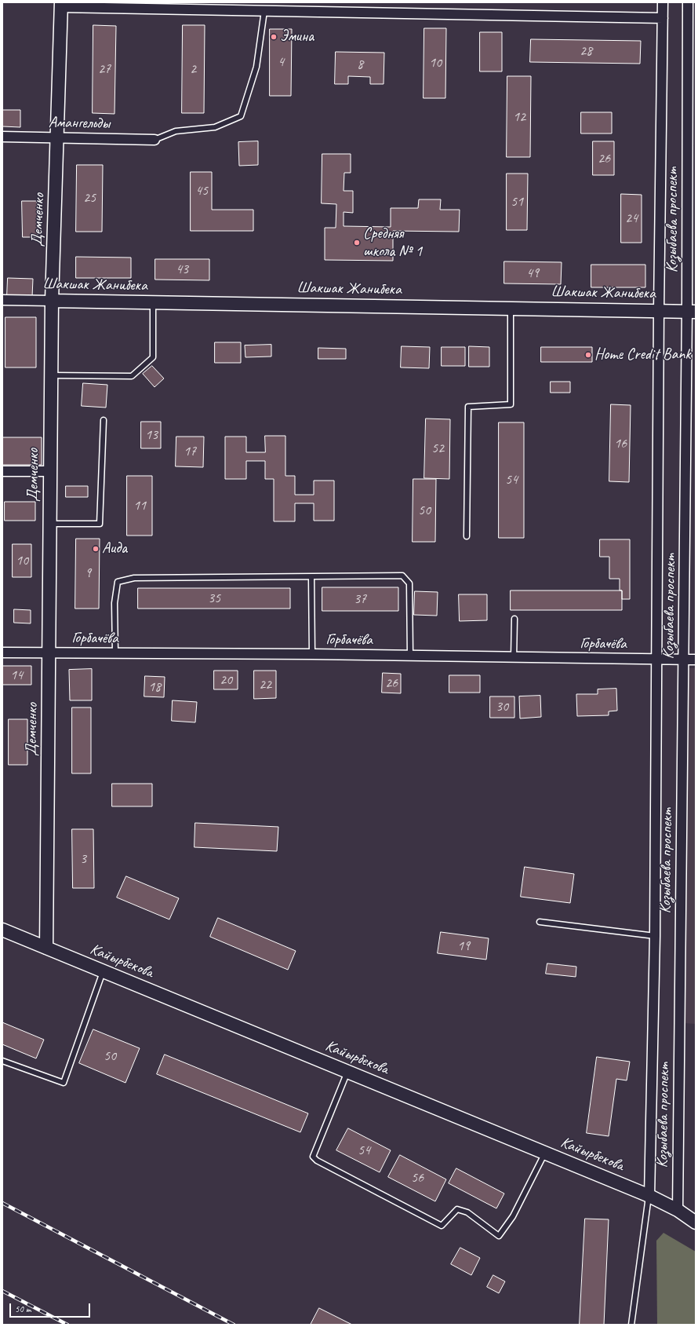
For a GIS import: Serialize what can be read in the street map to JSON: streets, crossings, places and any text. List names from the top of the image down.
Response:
{
  "streets": {
    "street": [
      "Амангельды",
      "Демченко",
      "Козыбаева проспект",
      "Шакшак Жанибека",
      "Горбачёва",
      "Кайырбекова"
    ]
  },
  "crossings": [
    ["Амангельды", "Демченко"],
    ["Демченко", "Шакшак Жанибека"],
    ["Демченко", "Горбачёва"],
    ["Демченко", "Кайырбекова"],
    ["Козыбаева проспект", "Шакшак Жанибека"],
    ["Козыбаева проспект", "Горбачёва"],
    ["Козыбаева проспект", "Кайырбекова"]
  ],
  "places": [
    "Эмина",
    "Средняя школа № 1",
    "Home Credit Bank",
    "Аида"
  ],
  "house_numbers": [
    "28",
    "4",
    "10",
    "8",
    "27",
    "2",
    "12",
    "26",
    "45",
    "25",
    "51",
    "24",
    "43",
    "49",
    "13",
    "16",
    "52",
    "17",
    "54",
    "11",
    "50",
    "10",
    "9",
    "35",
    "37",
    "14",
    "20",
    "26",
    "22",
    "18",
    "30",
    "3",
    "19",
    "50",
    "54",
    "56"
  ],
  "scale_bar": "50 m"
}
